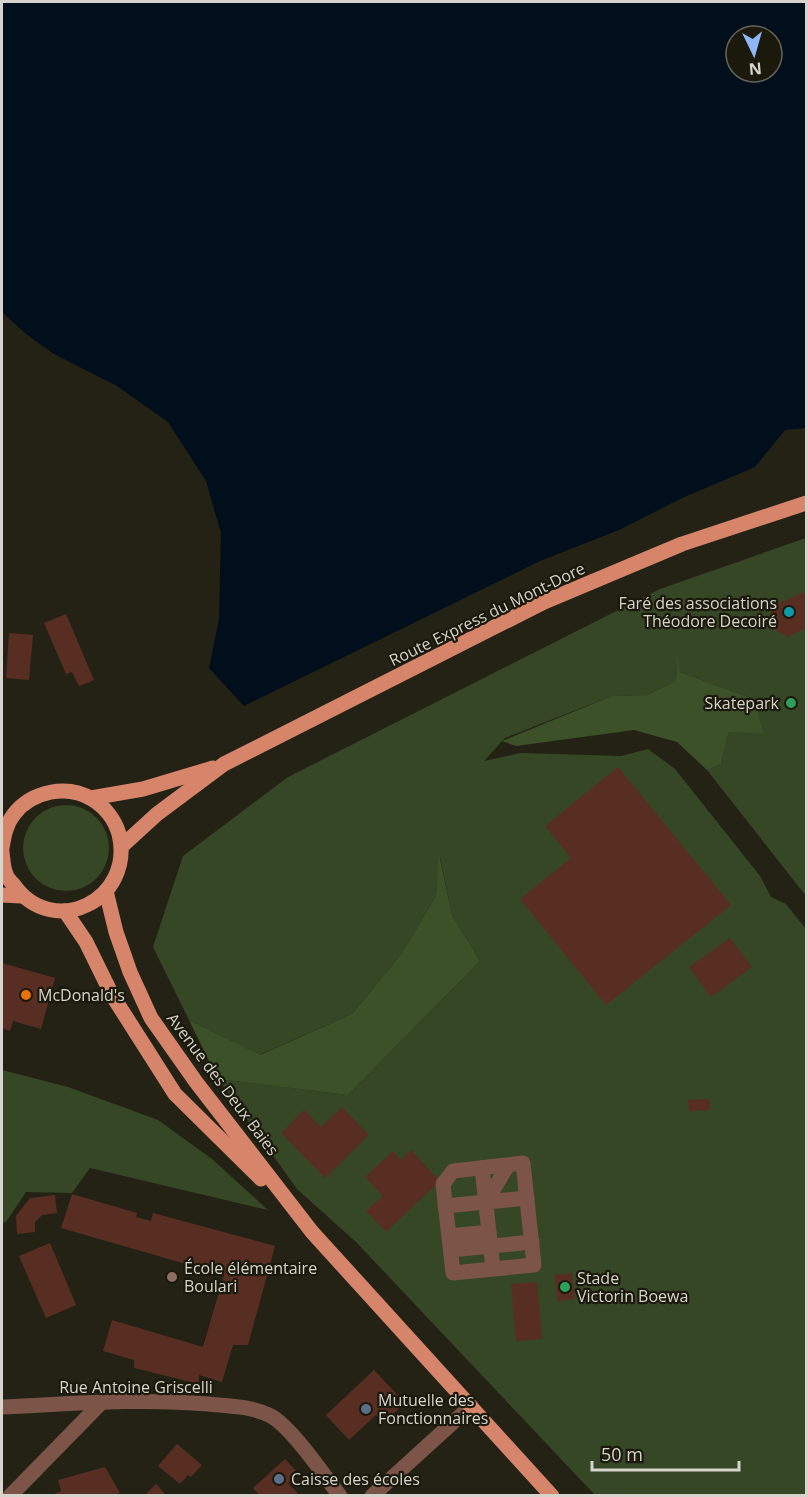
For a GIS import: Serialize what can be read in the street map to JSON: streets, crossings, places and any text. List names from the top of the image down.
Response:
{
  "streets": {
    "main road": ["Route Express du Mont-Dore", "Avenue des Deux Baies"],
    "street": ["Rue Antoine Griscelli"]
  },
  "crossings": [
    ["Route Express du Mont-Dore", "Avenue des Deux Baies"]
  ],
  "places": [
    "Faré des associations Théodore Decoiré",
    "Skatepark",
    "McDonald's",
    "École élémentaire Boulari",
    "Stade Victorin Boewa",
    "Mutuelle des Fonctionnaires",
    "Caisse des écoles"
  ],
  "scale_bar": "50 m",
  "north": "bottom"
}
